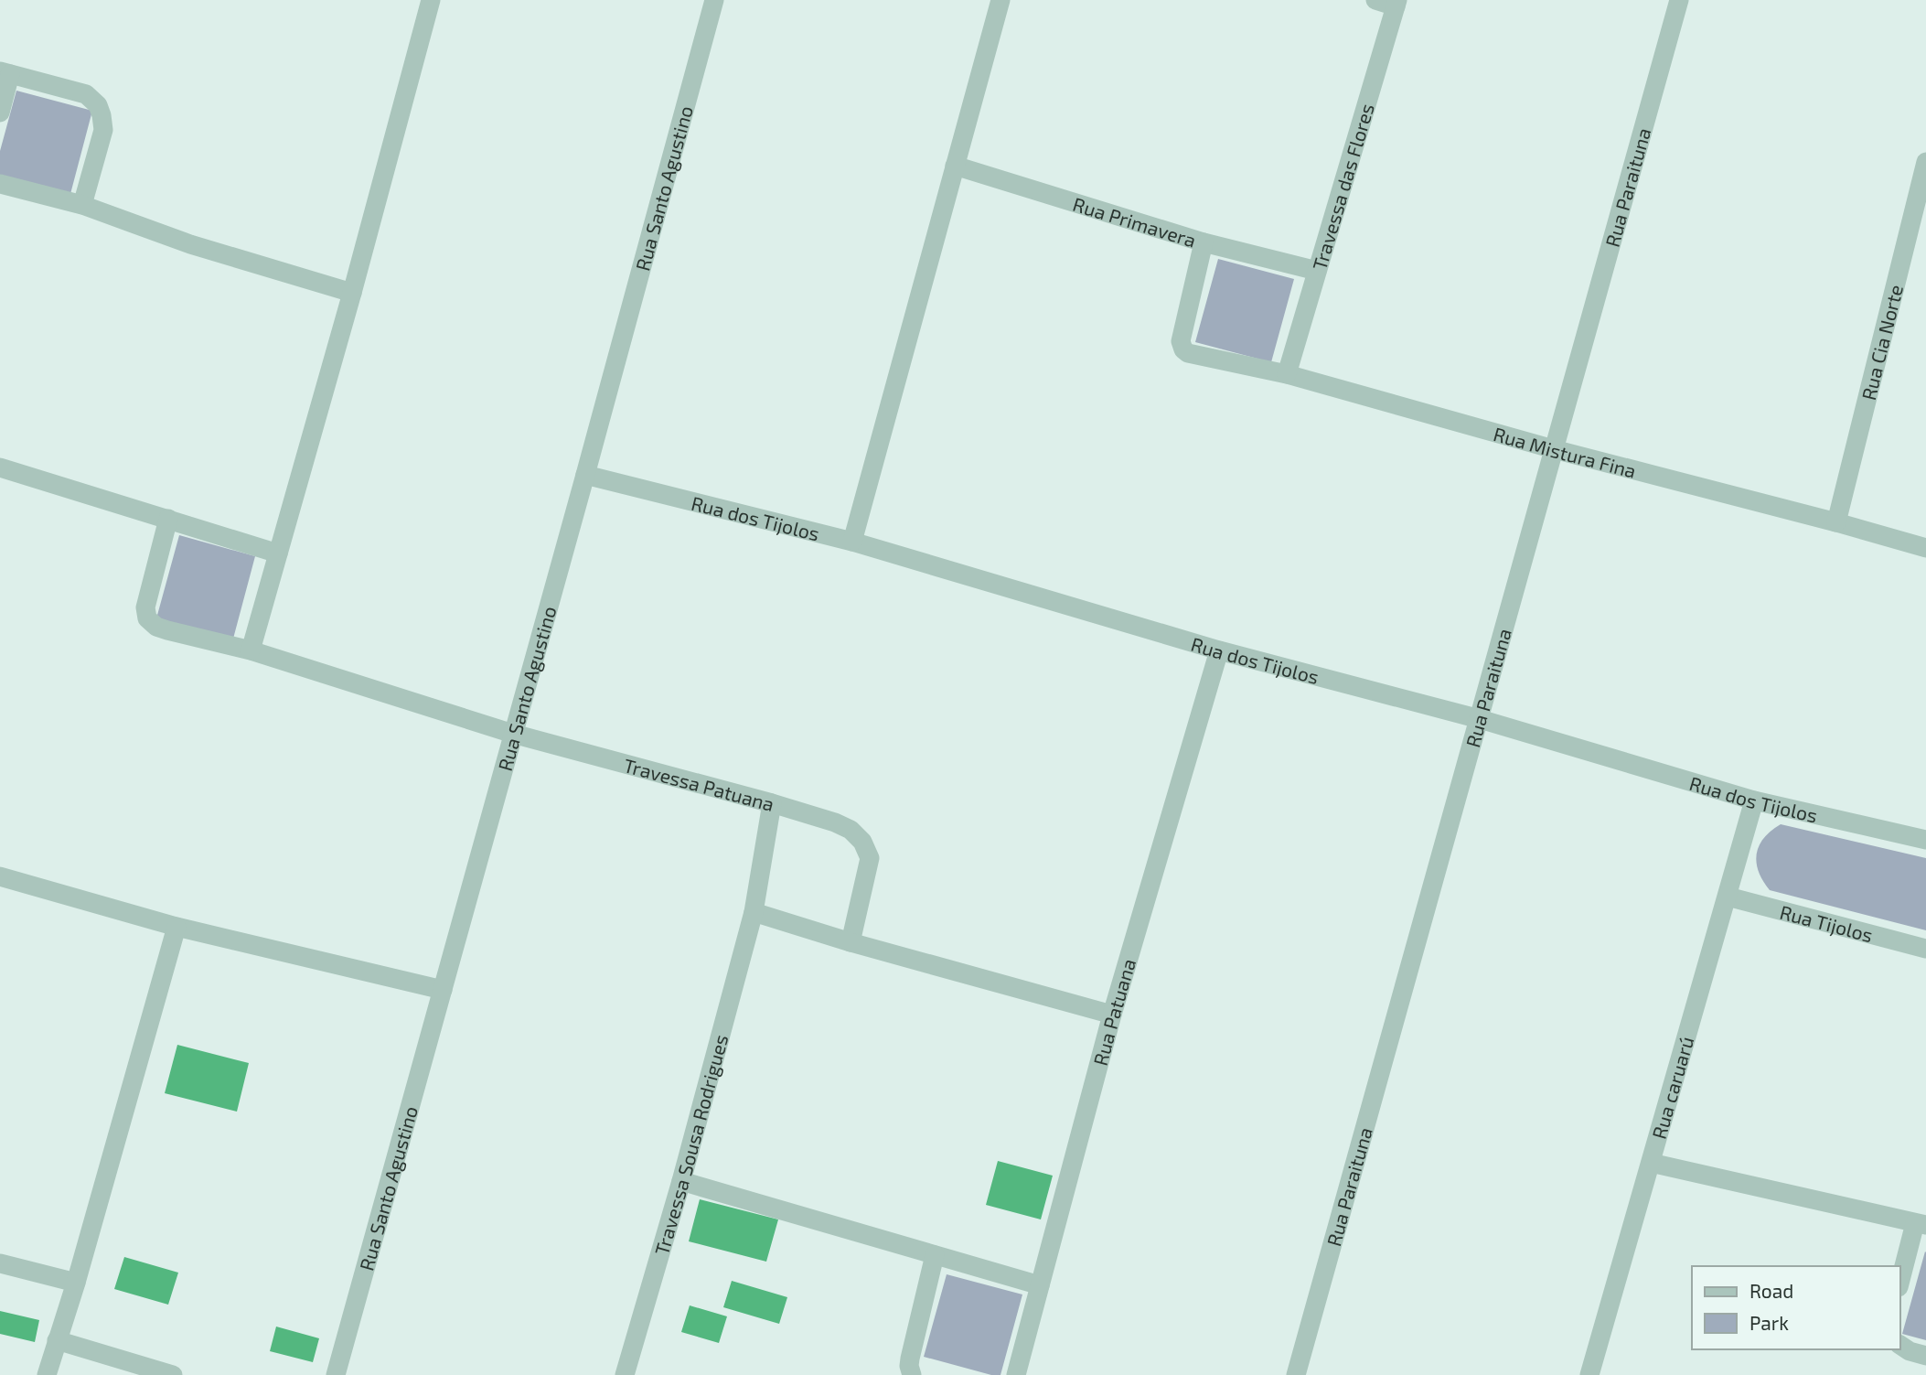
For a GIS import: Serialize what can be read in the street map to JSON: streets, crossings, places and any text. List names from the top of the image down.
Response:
{
  "streets": {
    "street": [
      "Travessa das Flores",
      "Rua Santo Agustino",
      "Rua Paraituna",
      "Rua Primavera",
      "Rua Cia Norte",
      "Rua Mistura Fina",
      "Rua dos Tijolos",
      "Travessa Patuana",
      "Rua Tijolos",
      "Rua Patuana",
      "Rua caruarú",
      "Travessa Sousa Rodrigues"
    ]
  },
  "crossings": [
    ["Travessa das Flores", "Rua Primavera"],
    ["Travessa das Flores", "Rua Mistura Fina"],
    ["Rua Santo Agustino", "Rua dos Tijolos"],
    ["Rua Santo Agustino", "Travessa Patuana"],
    ["Rua Paraituna", "Rua Mistura Fina"],
    ["Rua Paraituna", "Rua dos Tijolos"],
    ["Rua Primavera", "Rua Mistura Fina"],
    ["Rua Cia Norte", "Rua Mistura Fina"],
    ["Rua dos Tijolos", "Rua Patuana"],
    ["Rua dos Tijolos", "Rua caruarú"],
    ["Travessa Patuana", "Travessa Sousa Rodrigues"],
    ["Rua Tijolos", "Rua caruarú"]
  ],
  "legend": ["Road", "Park"]
}
